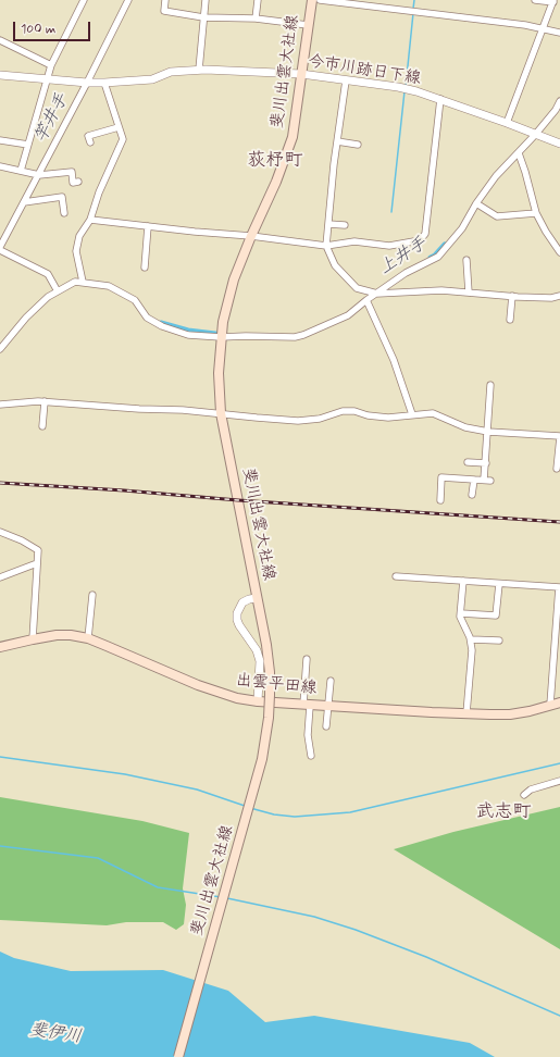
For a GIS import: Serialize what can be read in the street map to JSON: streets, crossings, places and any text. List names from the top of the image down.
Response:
{
  "streets": {
    "main road": ["斐川出雲大社線", "出雲平田線"],
    "street": ["今市川跡日下線"]
  },
  "crossings": [
    ["今市川跡日下線", "斐川出雲大社線"]
  ],
  "districts": ["荻杼町", "武志町"],
  "water": ["竿井手", "上井手", "斐伊川"],
  "scale_bar": "100 m"
}
